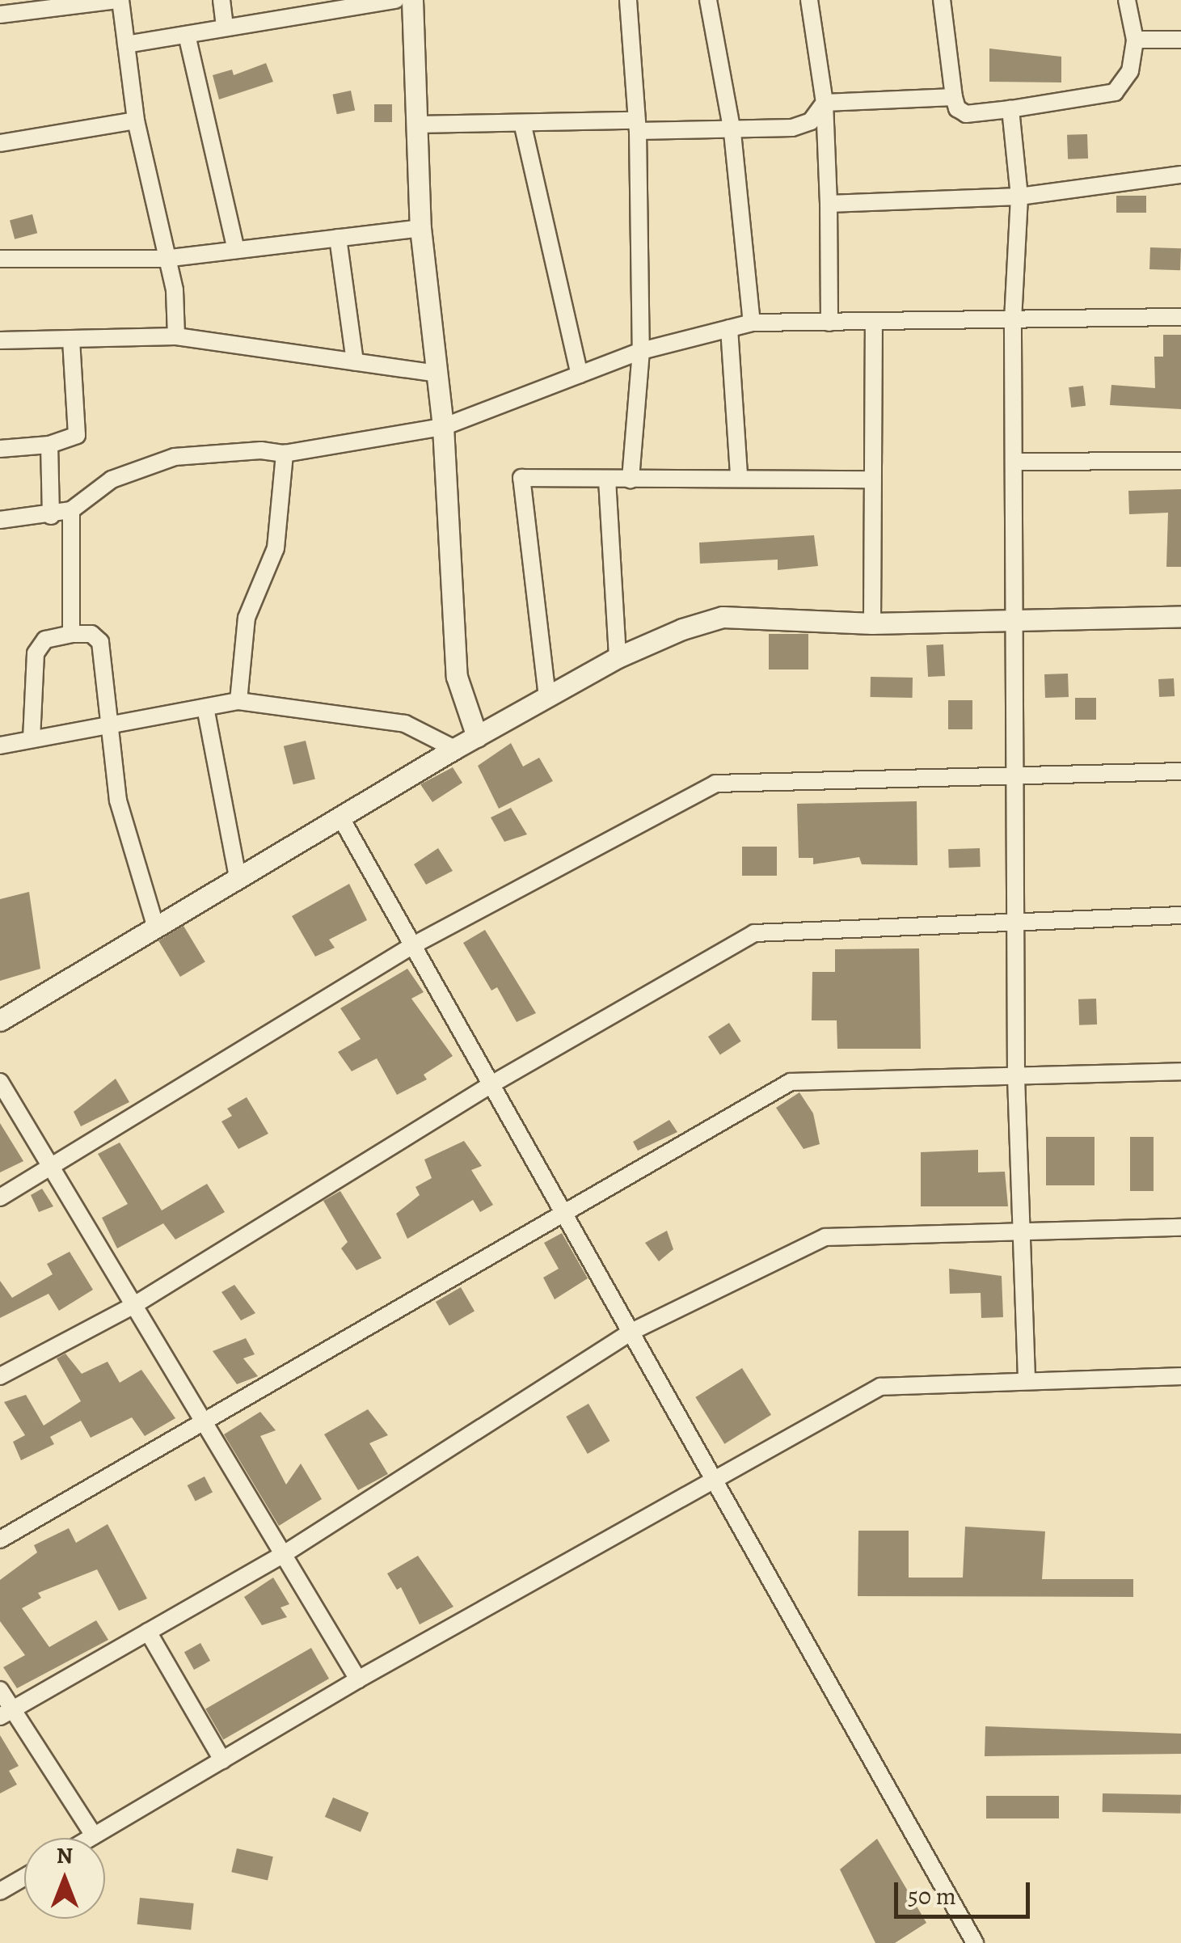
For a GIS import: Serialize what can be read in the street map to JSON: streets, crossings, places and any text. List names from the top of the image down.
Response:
{
  "scale_bar": "50 m",
  "north": "top"
}
